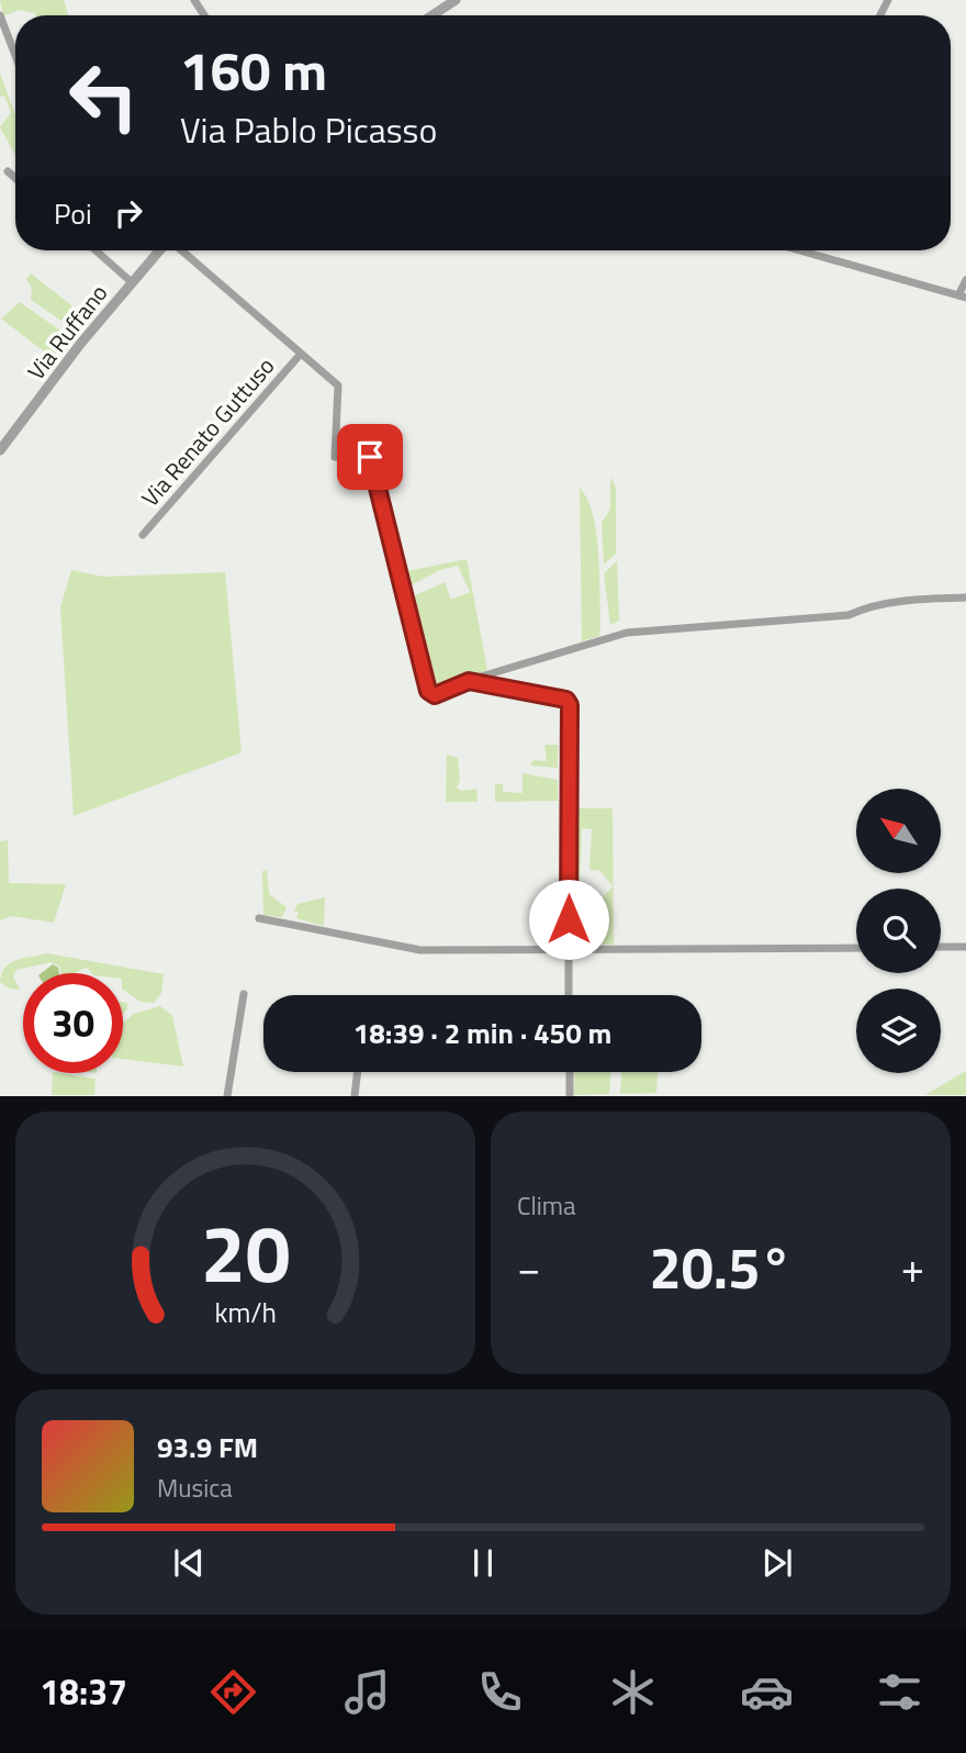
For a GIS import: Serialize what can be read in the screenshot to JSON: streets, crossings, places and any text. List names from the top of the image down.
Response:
{
  "streets": {
    "street": ["Via Ruffano", "Via Renato Guttuso"]
  },
  "north": "top left",
  "page": {
    "turn": ["160 m", "Via Pablo Picasso"],
    "then": "Poi",
    "limit": "30",
    "trip": "18:39 · 2 min · 450 m",
    "tile": "Clima",
    "heat": ["−", "20.5°", "+"],
    "song": ["93.9 FM", "Musica"],
    "tabs": "18:37",
    "gauge": ["20", "km/h"]
  }
}
